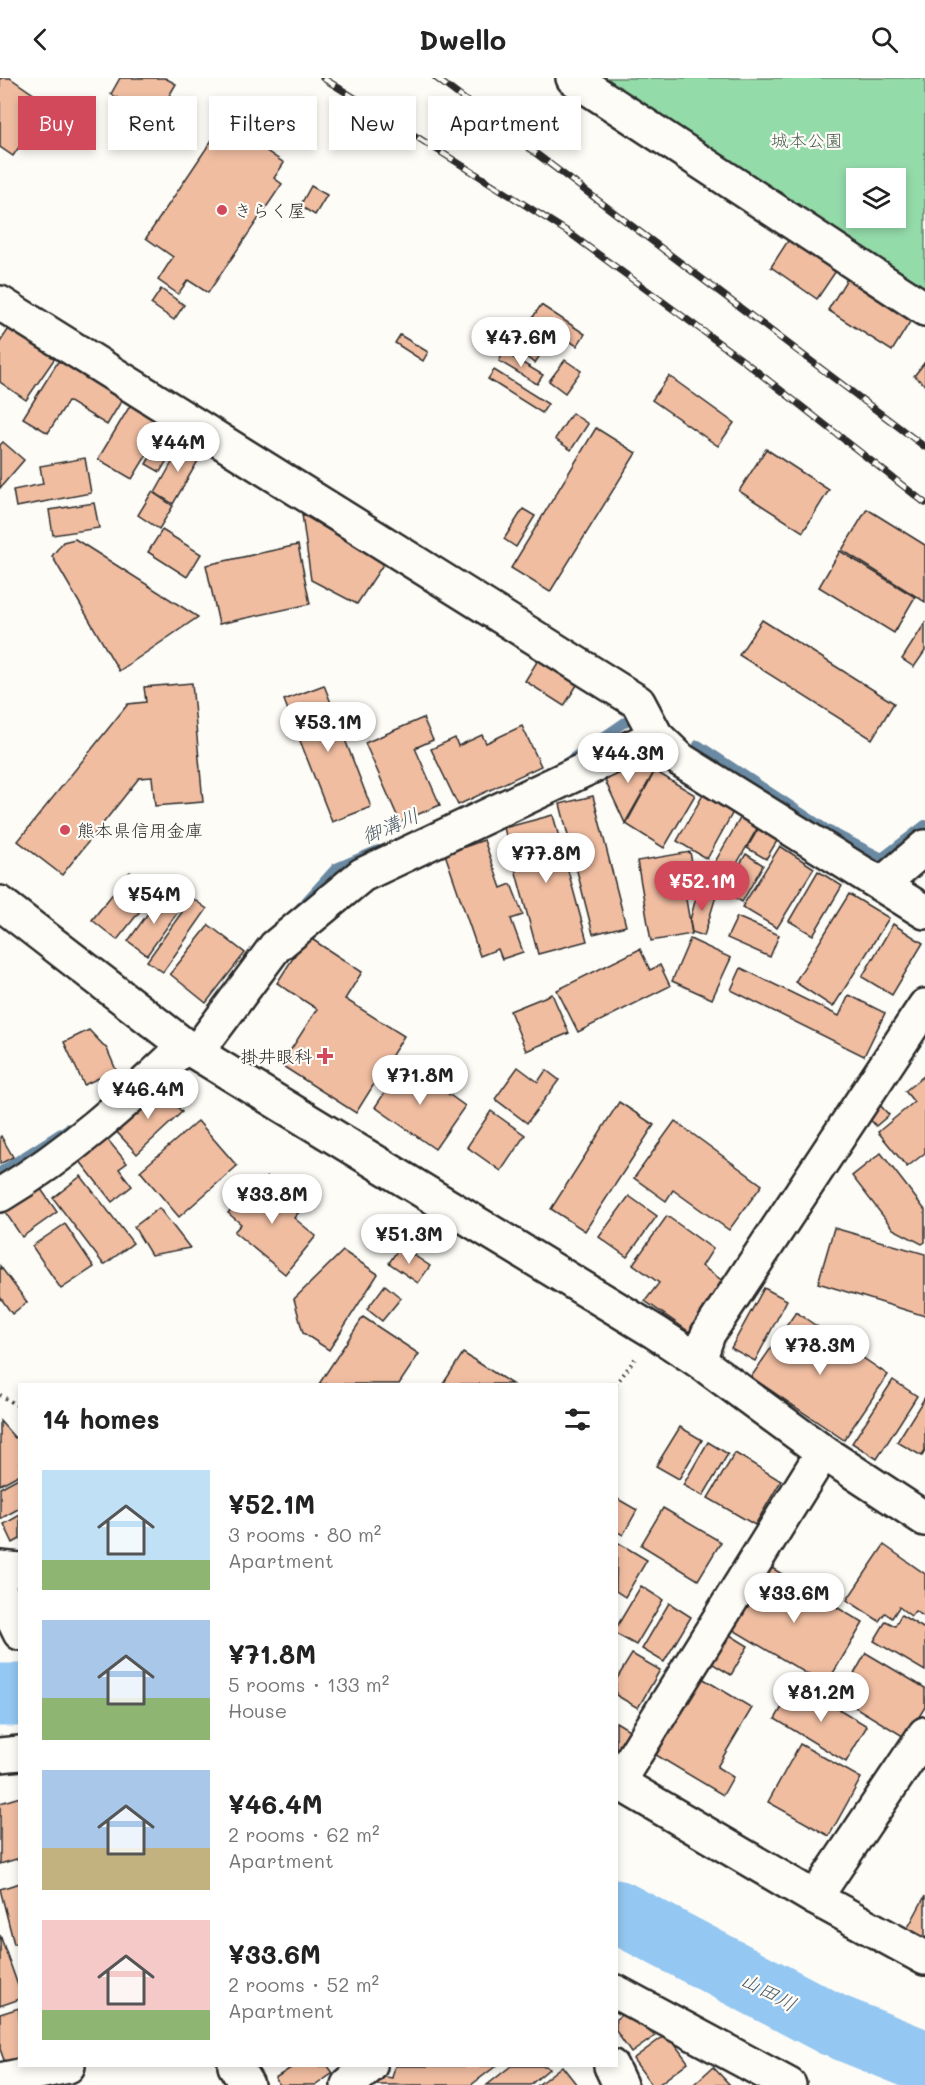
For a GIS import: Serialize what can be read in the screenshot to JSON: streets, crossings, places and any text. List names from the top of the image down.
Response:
{
  "water": ["御溝川", "山田川"],
  "parks": ["城本公園"],
  "places": {
    "other": ["きらく屋", "熊本県信用金庫"],
    "health": ["掛井眼科"]
  },
  "page": {
    "header": "Dwello",
    "chip": [
      "Buy",
      "Rent",
      "Filters",
      "New",
      "Apartment"
    ],
    "price": [
      "¥47.6M",
      "¥44M",
      "¥53.1M",
      "¥44.3M",
      "¥77.8M",
      "¥52.1M",
      "¥54M",
      "¥71.8M",
      "¥46.4M",
      "¥33.8M",
      "¥51.3M",
      "¥78.3M",
      "¥33.6M",
      "¥81.2M"
    ],
    "heading": "14 homes",
    "list": [
      {
        "name": "¥52.1M",
        "note": "3 rooms · 80 m² · Apartment"
      },
      {
        "name": "¥71.8M",
        "note": "5 rooms · 133 m² · House"
      },
      {
        "name": "¥46.4M",
        "note": "2 rooms · 62 m² · Apartment"
      },
      {
        "name": "¥33.6M",
        "note": "2 rooms · 52 m² · Apartment"
      }
    ]
  }
}
